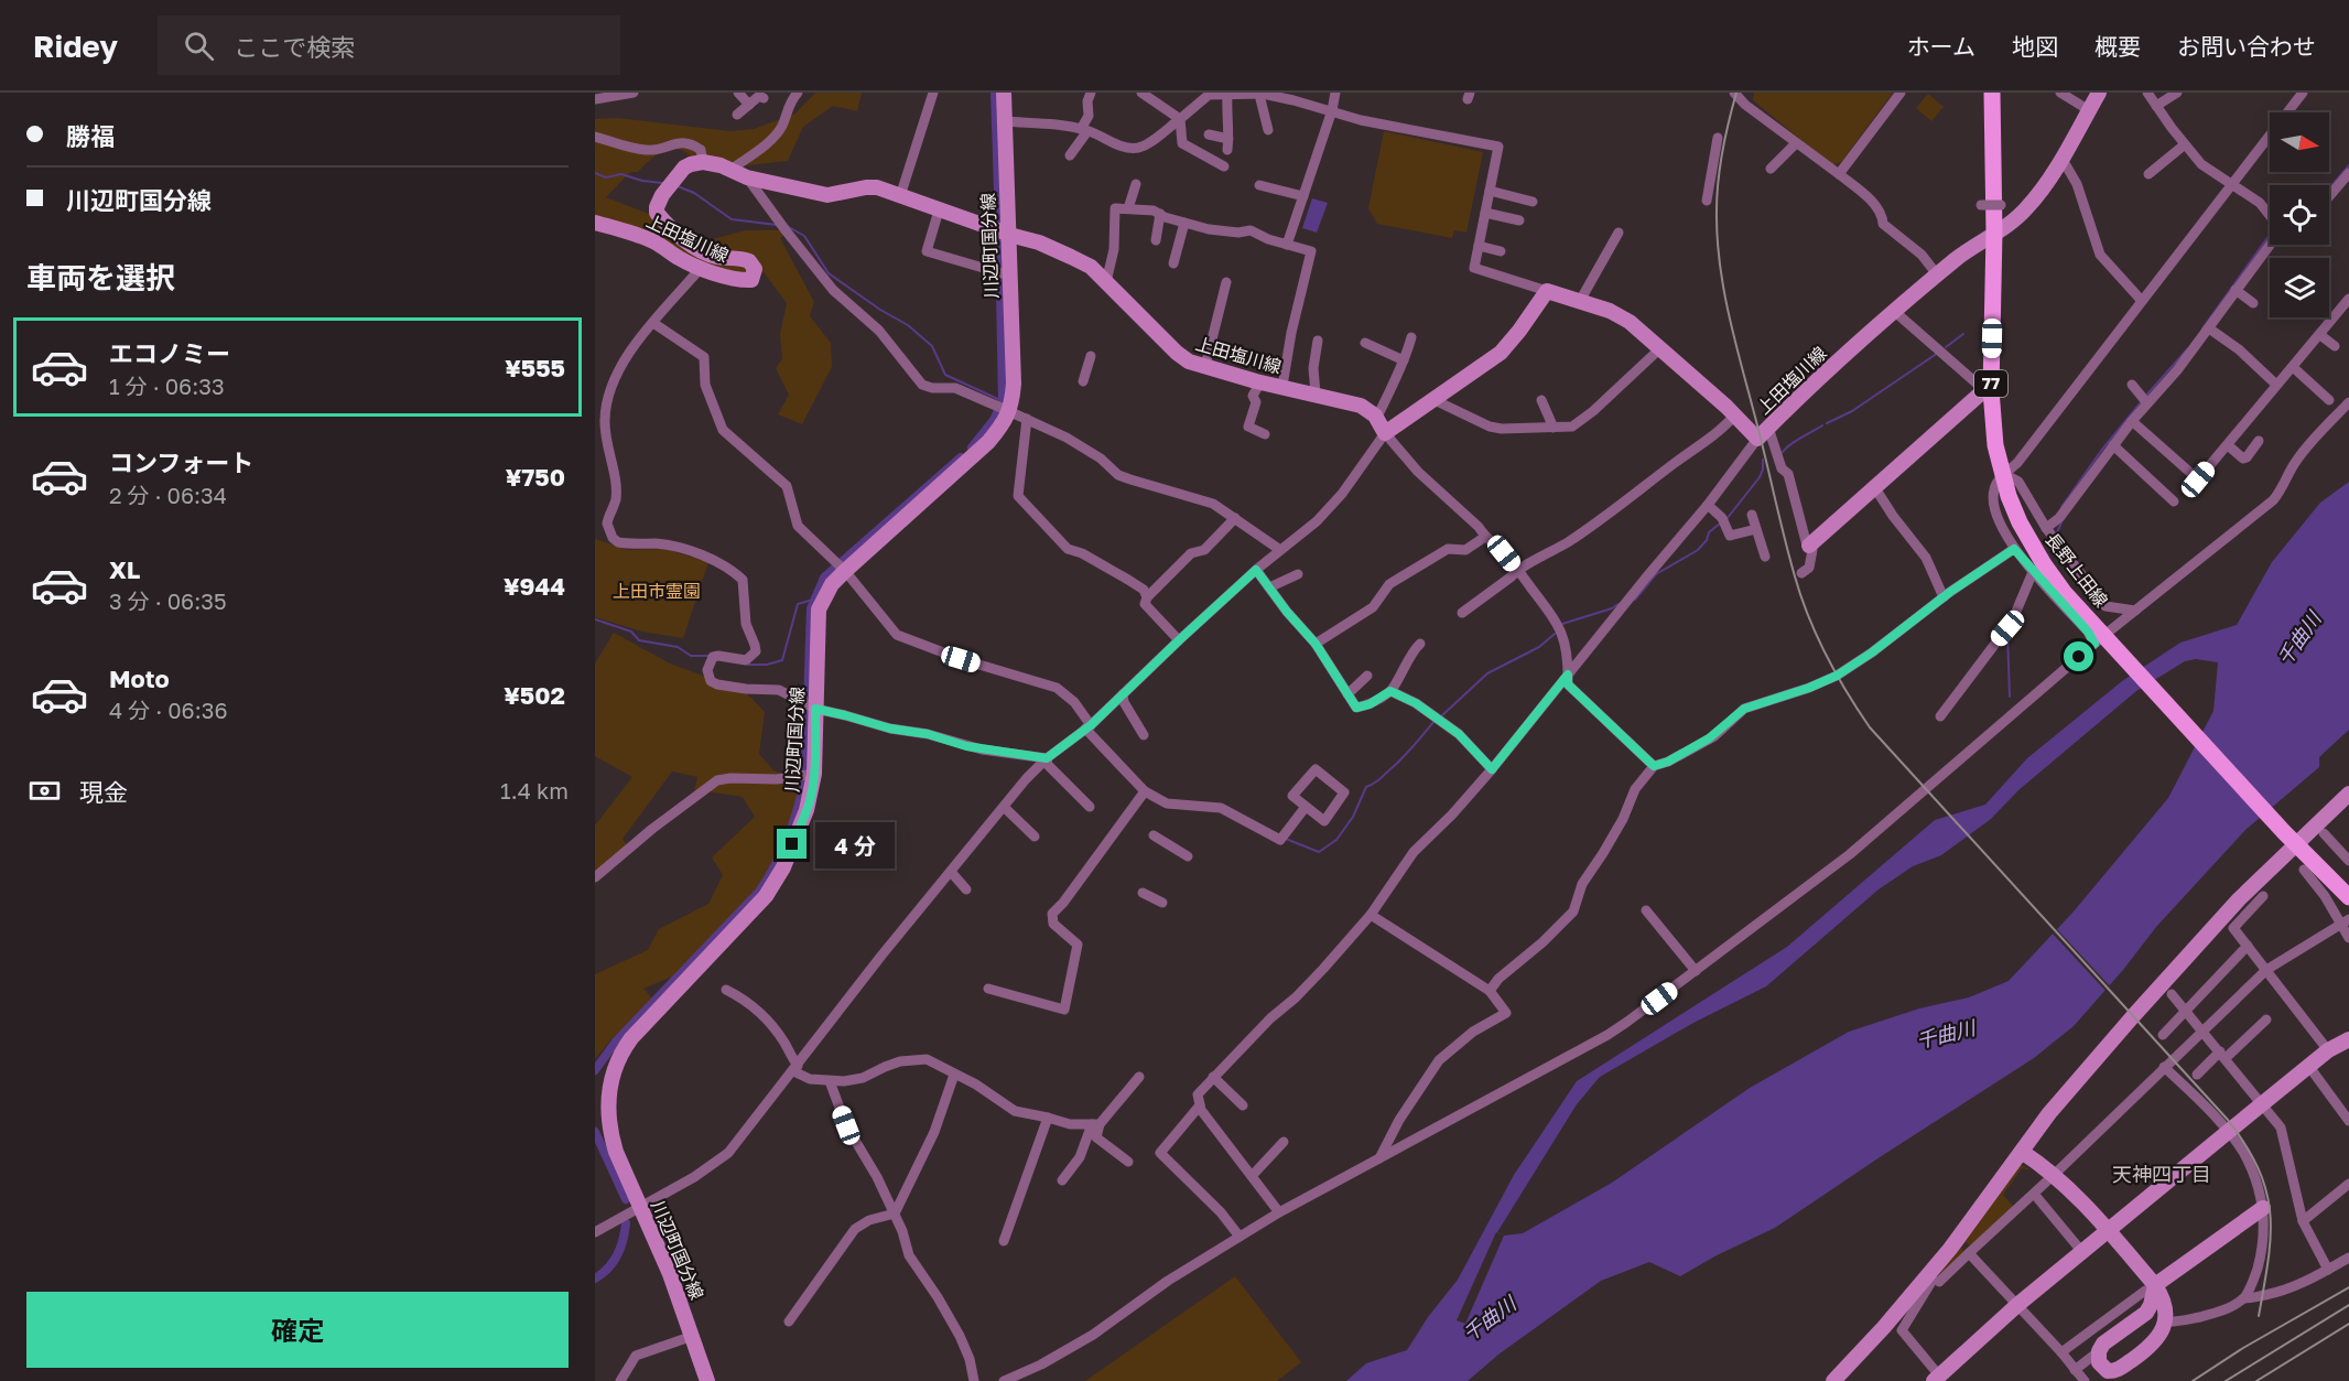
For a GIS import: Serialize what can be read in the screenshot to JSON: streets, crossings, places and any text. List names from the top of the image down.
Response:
{
  "streets": {
    "main road": ["77", "長野上田線"],
    "street": ["上田塩川線", "川辺町国分線"]
  },
  "crossings": [
    ["上田塩川線", "川辺町国分線"],
    ["上田塩川線", "長野上田線"]
  ],
  "districts": ["天神四丁目"],
  "water": ["千曲川"],
  "parks": ["上田市霊園"],
  "north": "right",
  "page": {
    "header": "Ridey",
    "search": "ここで検索",
    "nav": [
      "ホーム",
      "地図",
      "概要",
      "お問い合わせ"
    ],
    "banner": ["勝福", "川辺町国分線"],
    "heading": "車両を選択",
    "list": [
      {
        "name": "エコノミー",
        "note": "1 分 · 06:33",
        "value": "¥555"
      },
      {
        "name": "コンフォート",
        "note": "2 分 · 06:34",
        "value": "¥750"
      },
      {
        "name": "XL",
        "note": "3 分 · 06:35",
        "value": "¥944"
      },
      {
        "name": "Moto",
        "note": "4 分 · 06:36",
        "value": "¥502"
      }
    ],
    "pay": ["現金", "1.4 km"],
    "bubble": "4 分",
    "buttons": "確定"
  }
}
